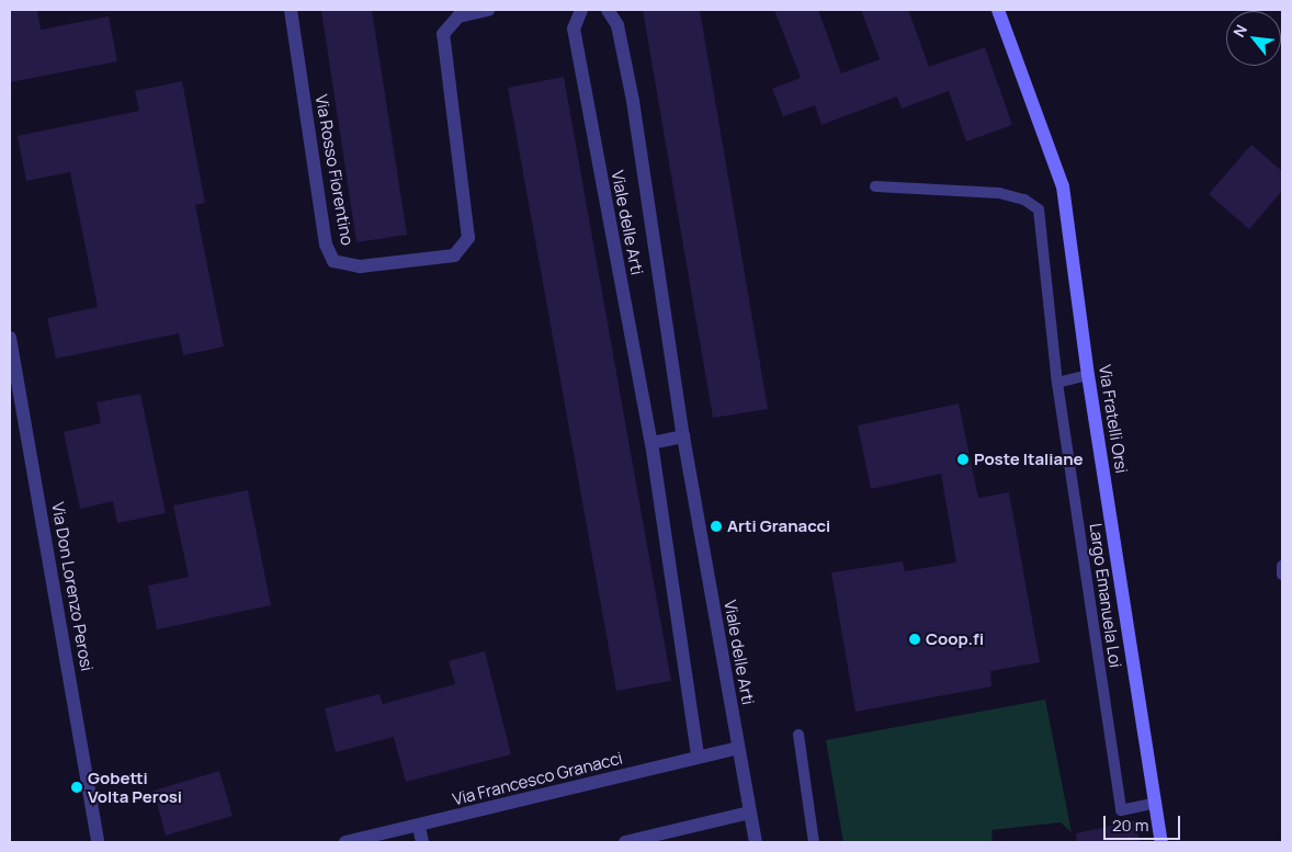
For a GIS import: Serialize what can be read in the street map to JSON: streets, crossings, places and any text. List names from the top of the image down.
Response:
{
  "streets": {
    "main road": ["Via Fratelli Orsi"],
    "street": [
      "Via Rosso Fiorentino",
      "Viale delle Arti",
      "Via Don Lorenzo Perosi",
      "Via Francesco Granacci"
    ],
    "lane": ["Largo Emanuela Loi"]
  },
  "crossings": [
    ["Viale delle Arti", "Via Francesco Granacci"],
    ["Via Fratelli Orsi", "Largo Emanuela Loi"]
  ],
  "places": [
    "Poste Italiane",
    "Arti Granacci",
    "Coop.fi",
    "Gobetti Volta Perosi"
  ],
  "scale_bar": "20 m",
  "north": "top left"
}
